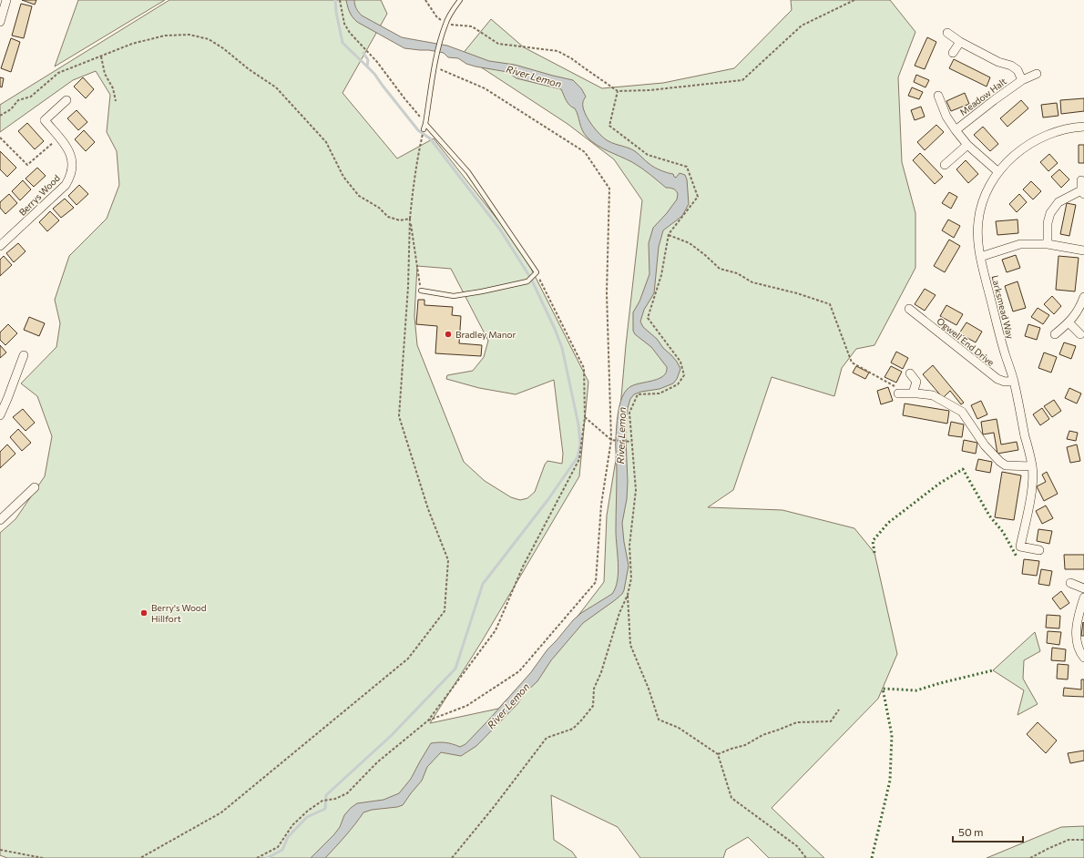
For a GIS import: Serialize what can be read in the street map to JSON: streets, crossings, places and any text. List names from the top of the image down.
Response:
{
  "streets": {
    "street": [
      "Meadow Halt",
      "Berrys Wood",
      "Larksmead Way",
      "Ogwell End Drive"
    ]
  },
  "crossings": [
    ["Meadow Halt", "Larksmead Way"],
    ["Larksmead Way", "Ogwell End Drive"]
  ],
  "water": ["River Lemon"],
  "places": ["Bradley Manor", "Berry's Wood Hillfort"],
  "scale_bar": "50 m"
}
